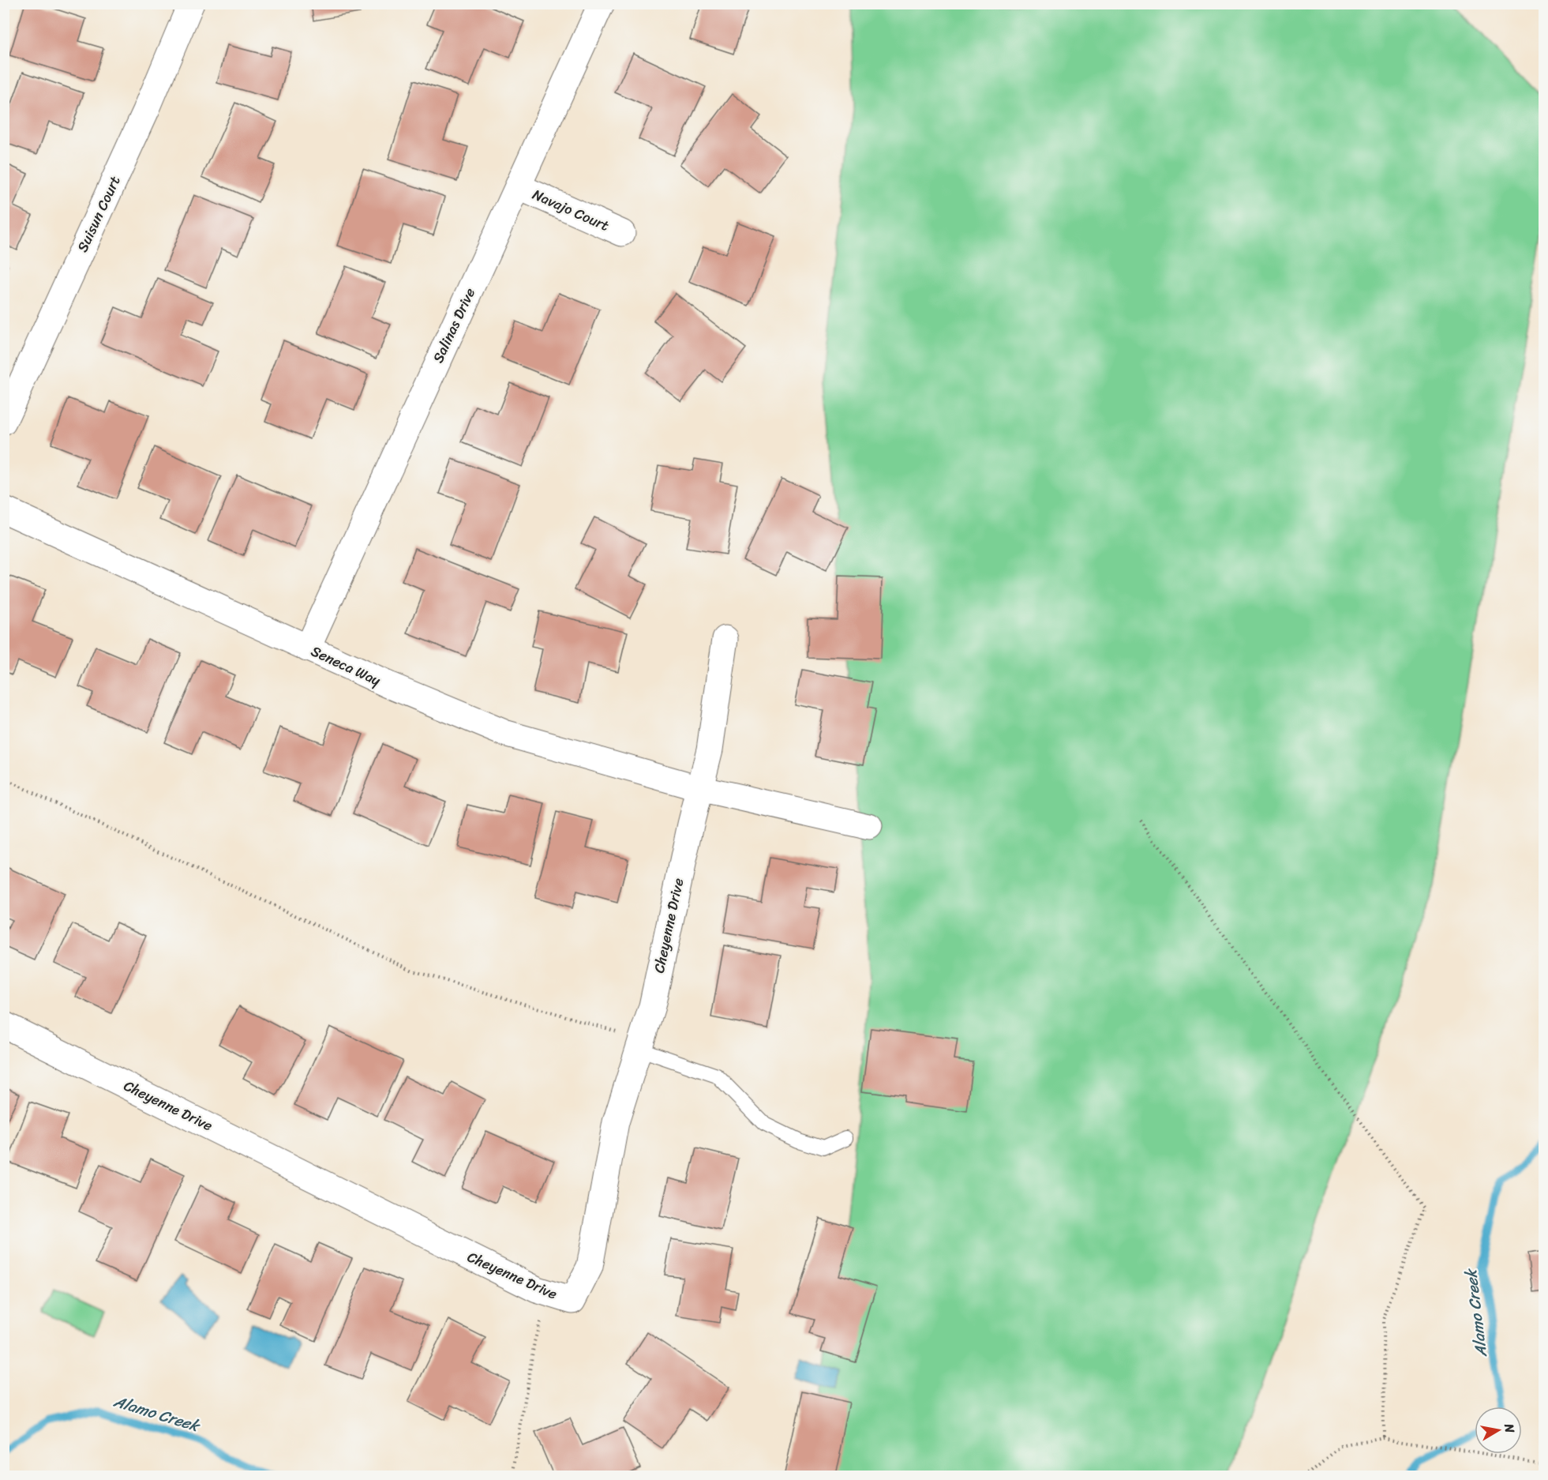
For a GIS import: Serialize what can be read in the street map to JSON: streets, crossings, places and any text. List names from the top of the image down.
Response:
{
  "streets": {
    "street": [
      "Navajo Court",
      "Suisun Court",
      "Salinas Drive",
      "Seneca Way",
      "Cheyenne Drive"
    ]
  },
  "crossings": [
    ["Navajo Court", "Salinas Drive"],
    ["Salinas Drive", "Seneca Way"],
    ["Seneca Way", "Cheyenne Drive"]
  ],
  "water": ["Alamo Creek"],
  "north": "right"
}
